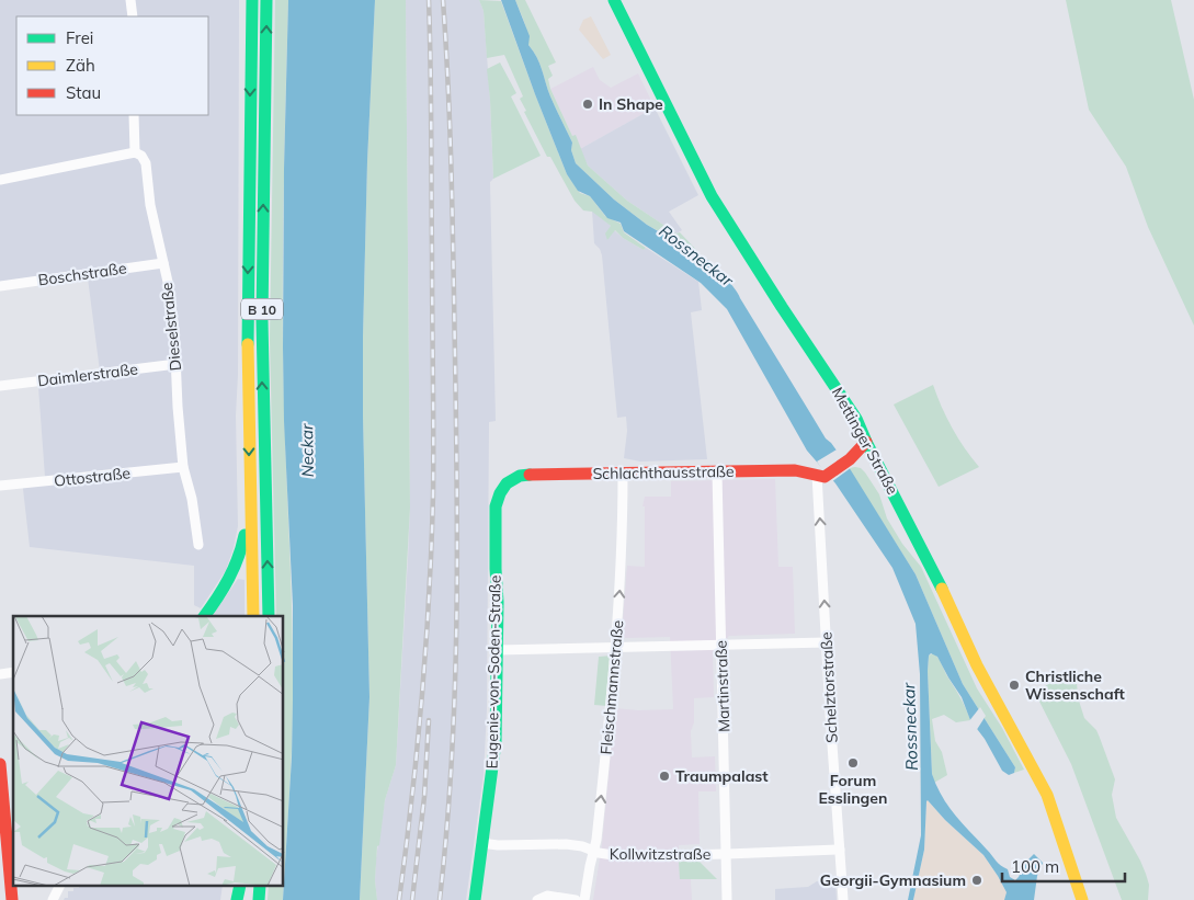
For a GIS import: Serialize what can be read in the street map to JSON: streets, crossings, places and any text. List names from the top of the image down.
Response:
{
  "streets": {
    "main road": [
      "B 10",
      "Mettinger Straße",
      "Schlachthausstraße",
      "Eugenie-von-Soden-Straße"
    ],
    "street": [
      "Boschstraße",
      "Dieselstraße",
      "Daimlerstraße",
      "Ottostraße",
      "Martinstraße",
      "Fleischmannstraße",
      "Schelztorstraße",
      "Kollwitzstraße"
    ]
  },
  "crossings": [
    ["Boschstraße", "Dieselstraße"],
    ["Dieselstraße", "Daimlerstraße"],
    ["Dieselstraße", "Ottostraße"],
    ["Schlachthausstraße", "Eugenie-von-Soden-Straße"],
    ["Schlachthausstraße", "Martinstraße"],
    ["Schlachthausstraße", "Fleischmannstraße"],
    ["Schlachthausstraße", "Schelztorstraße"],
    ["Eugenie-von-Soden-Straße", "Kollwitzstraße"],
    ["Martinstraße", "Kollwitzstraße"],
    ["Fleischmannstraße", "Kollwitzstraße"],
    ["Schelztorstraße", "Kollwitzstraße"]
  ],
  "one_way": ["Fleischmannstraße", "Schelztorstraße"],
  "water": ["Rossneckar", "Neckar"],
  "places": [
    "In Shape",
    "Christliche Wissenschaft",
    "Forum Esslingen",
    "Traumpalast",
    "Georgii-Gymnasium"
  ],
  "legend": ["Frei", "Zäh", "Stau"],
  "scale_bar": "100 m"
}
